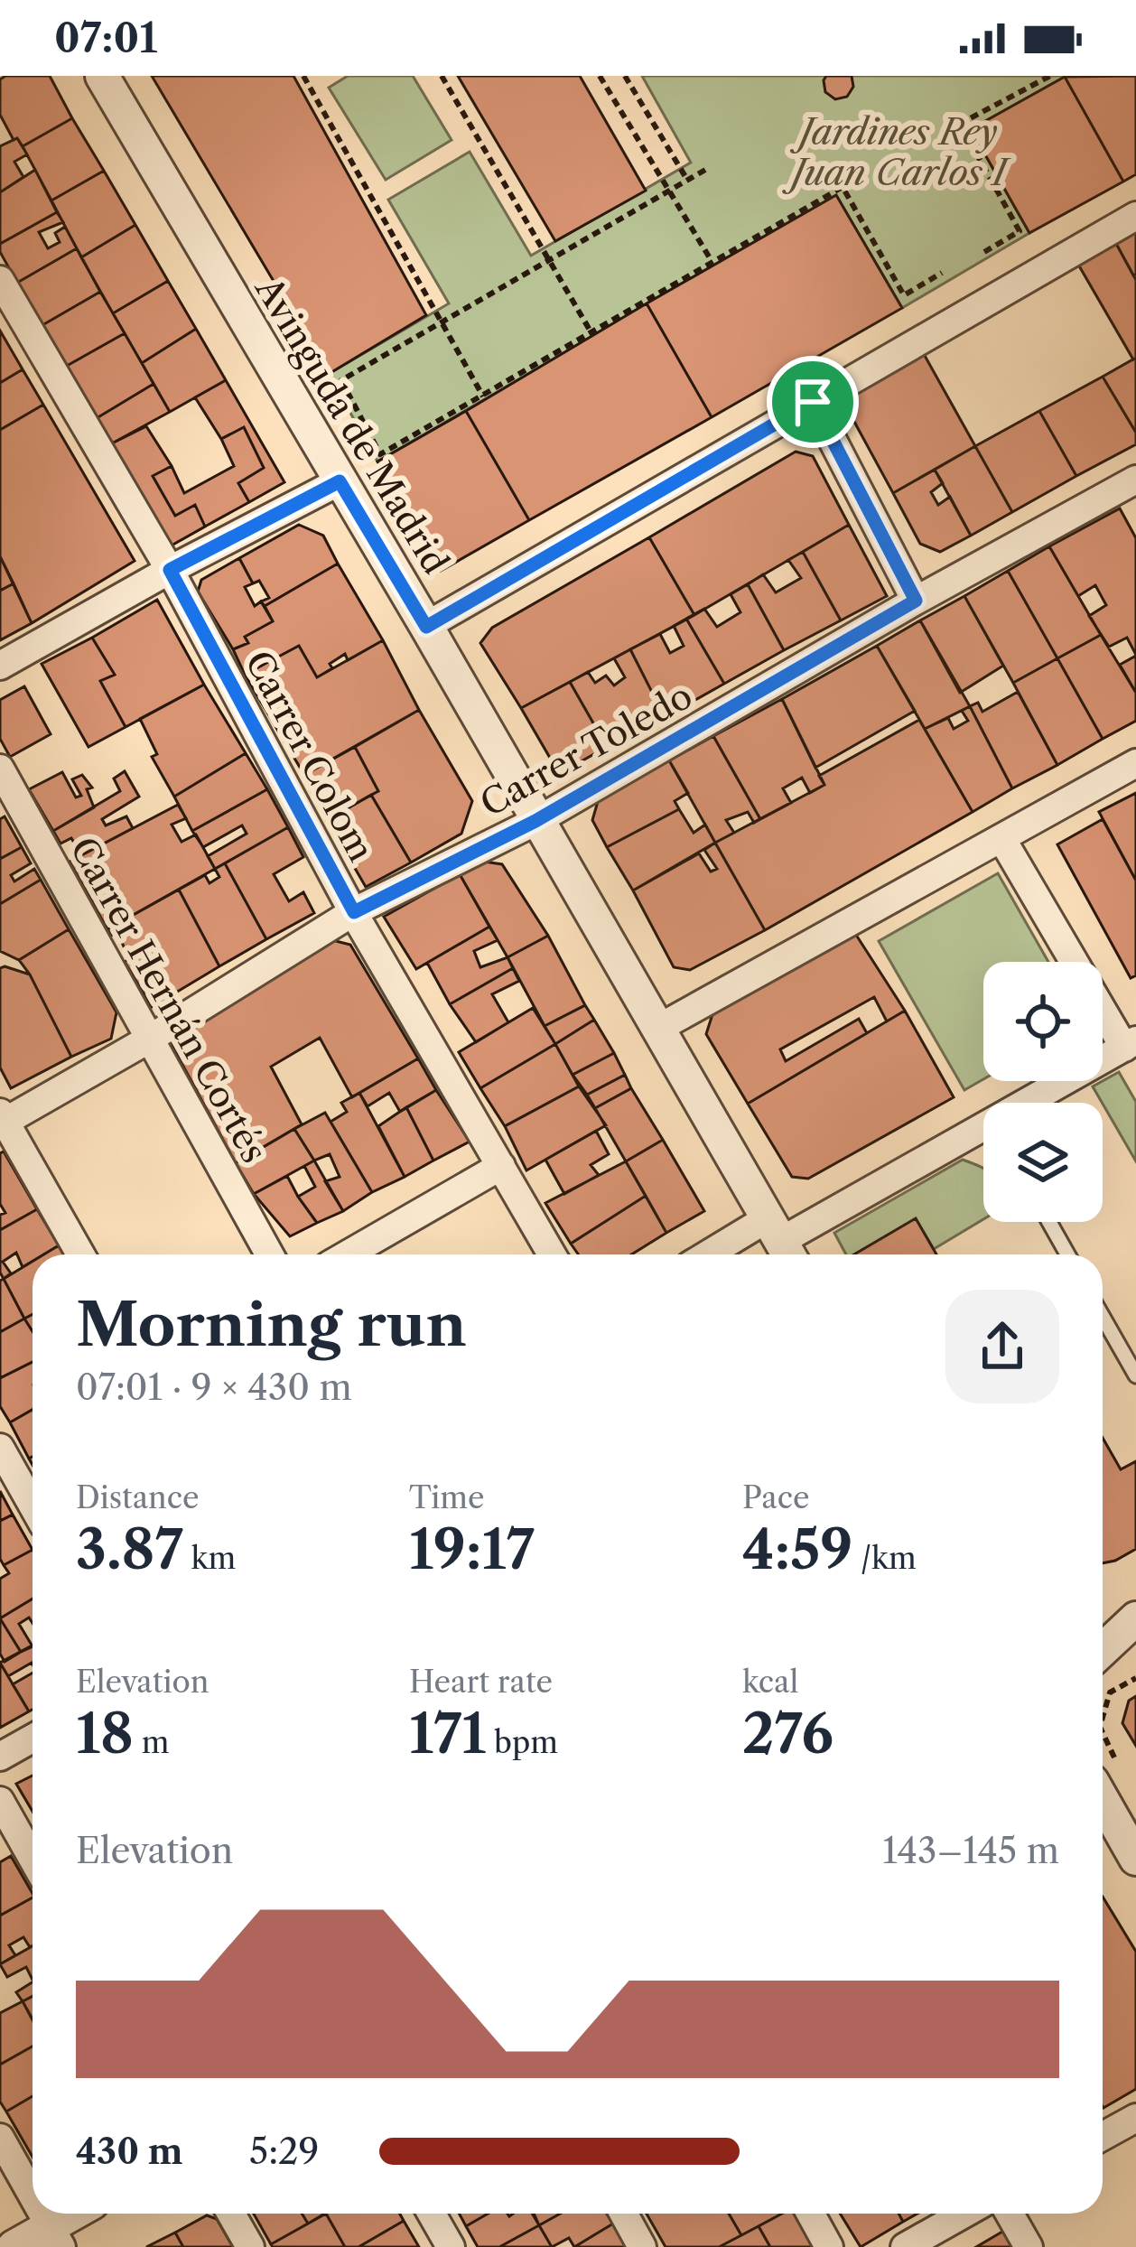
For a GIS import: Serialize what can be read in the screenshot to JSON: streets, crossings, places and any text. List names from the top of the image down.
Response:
{
  "streets": {
    "street": [
      "Avinguda de Madrid",
      "Carrer Toledo",
      "Carrer Colom",
      "Carrer Hernán Cortés"
    ]
  },
  "crossings": [
    ["Avinguda de Madrid", "Carrer Toledo"],
    ["Carrer Toledo", "Carrer Colom"],
    ["Carrer Toledo", "Carrer Hernán Cortés"]
  ],
  "parks": ["Jardines Rey Juan Carlos I"],
  "page": {
    "status": "07:01",
    "heading": ["Morning run", "07:01 · 9 × 430 m"],
    "stats": [
      ["Distance", "3.87 km"],
      ["Time", "19:17"],
      ["Pace", "4:59 /km"],
      ["Elevation", "18 m"],
      ["Heart rate", "171 bpm"],
      ["kcal", "276"]
    ],
    "chart": ["Elevation", "143–145 m"],
    "list": [
      {
        "name": "430 m",
        "note": "5:29"
      }
    ]
  }
}
